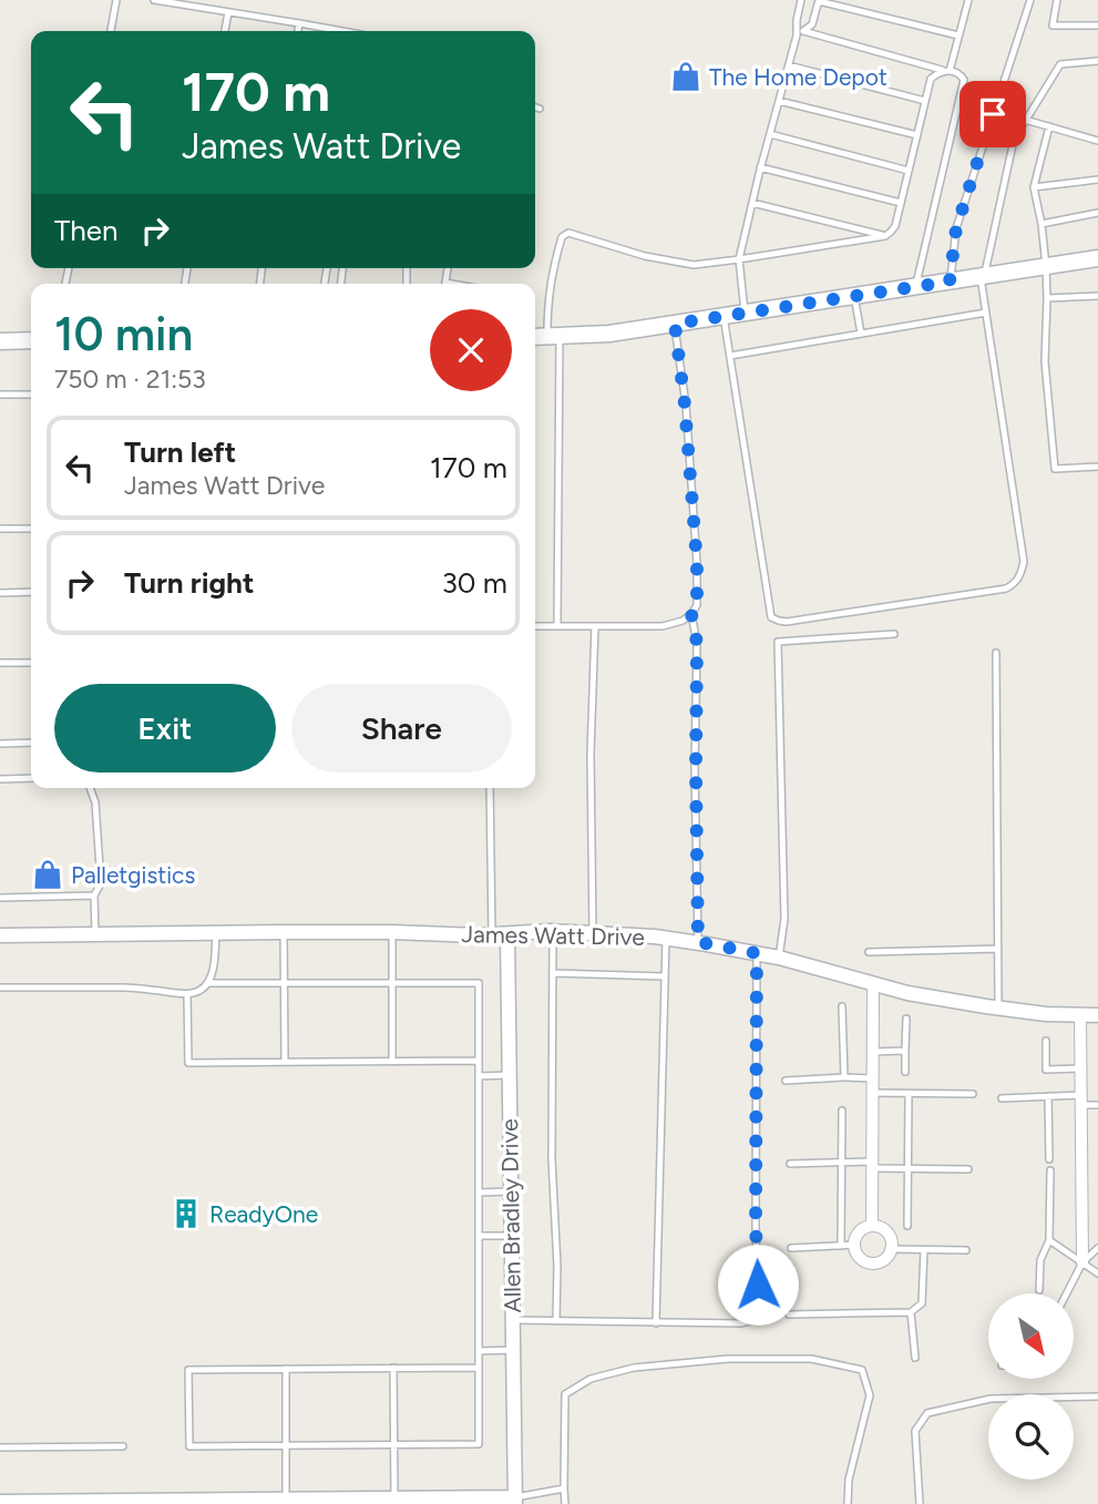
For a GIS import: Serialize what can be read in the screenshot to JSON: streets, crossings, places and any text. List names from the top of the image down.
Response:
{
  "streets": {
    "street": ["James Watt Drive", "Allen Bradley Drive"]
  },
  "crossings": [
    ["James Watt Drive", "Allen Bradley Drive"]
  ],
  "places": {
    "shop": ["The Home Depot", "Palletgistics"],
    "building": ["ReadyOne"]
  },
  "north": "bottom right",
  "page": {
    "turn": ["170 m", "James Watt Drive"],
    "then": "Then",
    "heading": ["10 min", "750 m · 21:53"],
    "list": [
      {
        "name": "Turn left",
        "note": "James Watt Drive",
        "value": "170 m"
      },
      {
        "name": "Turn right",
        "value": "30 m"
      }
    ],
    "buttons": ["Exit", "Share"]
  }
}
